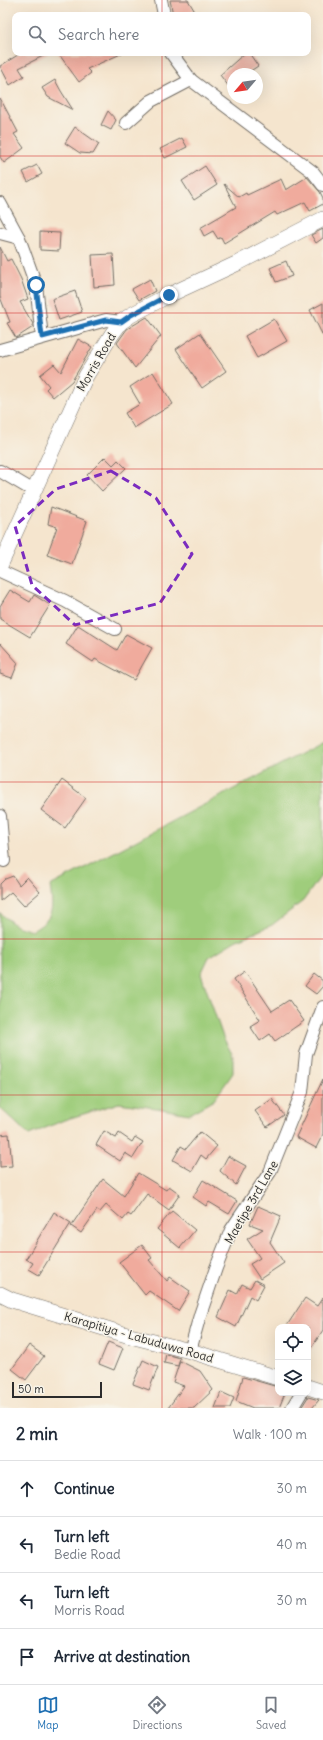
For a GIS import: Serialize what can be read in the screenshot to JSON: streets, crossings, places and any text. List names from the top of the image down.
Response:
{
  "streets": {
    "main road": ["Morris Road", "Karapitiya - Labuduwa Road"],
    "street": ["Maetipe 3rd Lane"]
  },
  "crossings": [
    ["Maetipe 3rd Lane", "Karapitiya - Labuduwa Road"]
  ],
  "scale_bar": "50 m",
  "north": "bottom left",
  "page": {
    "search": "Search here",
    "scale": "50 m",
    "heading": ["2 min", "Walk · 100 m"],
    "list": [
      ["Continue", "30 m"],
      ["Turn left", "Bedie Road", "40 m"],
      ["Turn left", "Morris Road", "30 m"],
      "Arrive at destination"
    ],
    "nav": ["Map", "Directions", "Saved"]
  }
}
